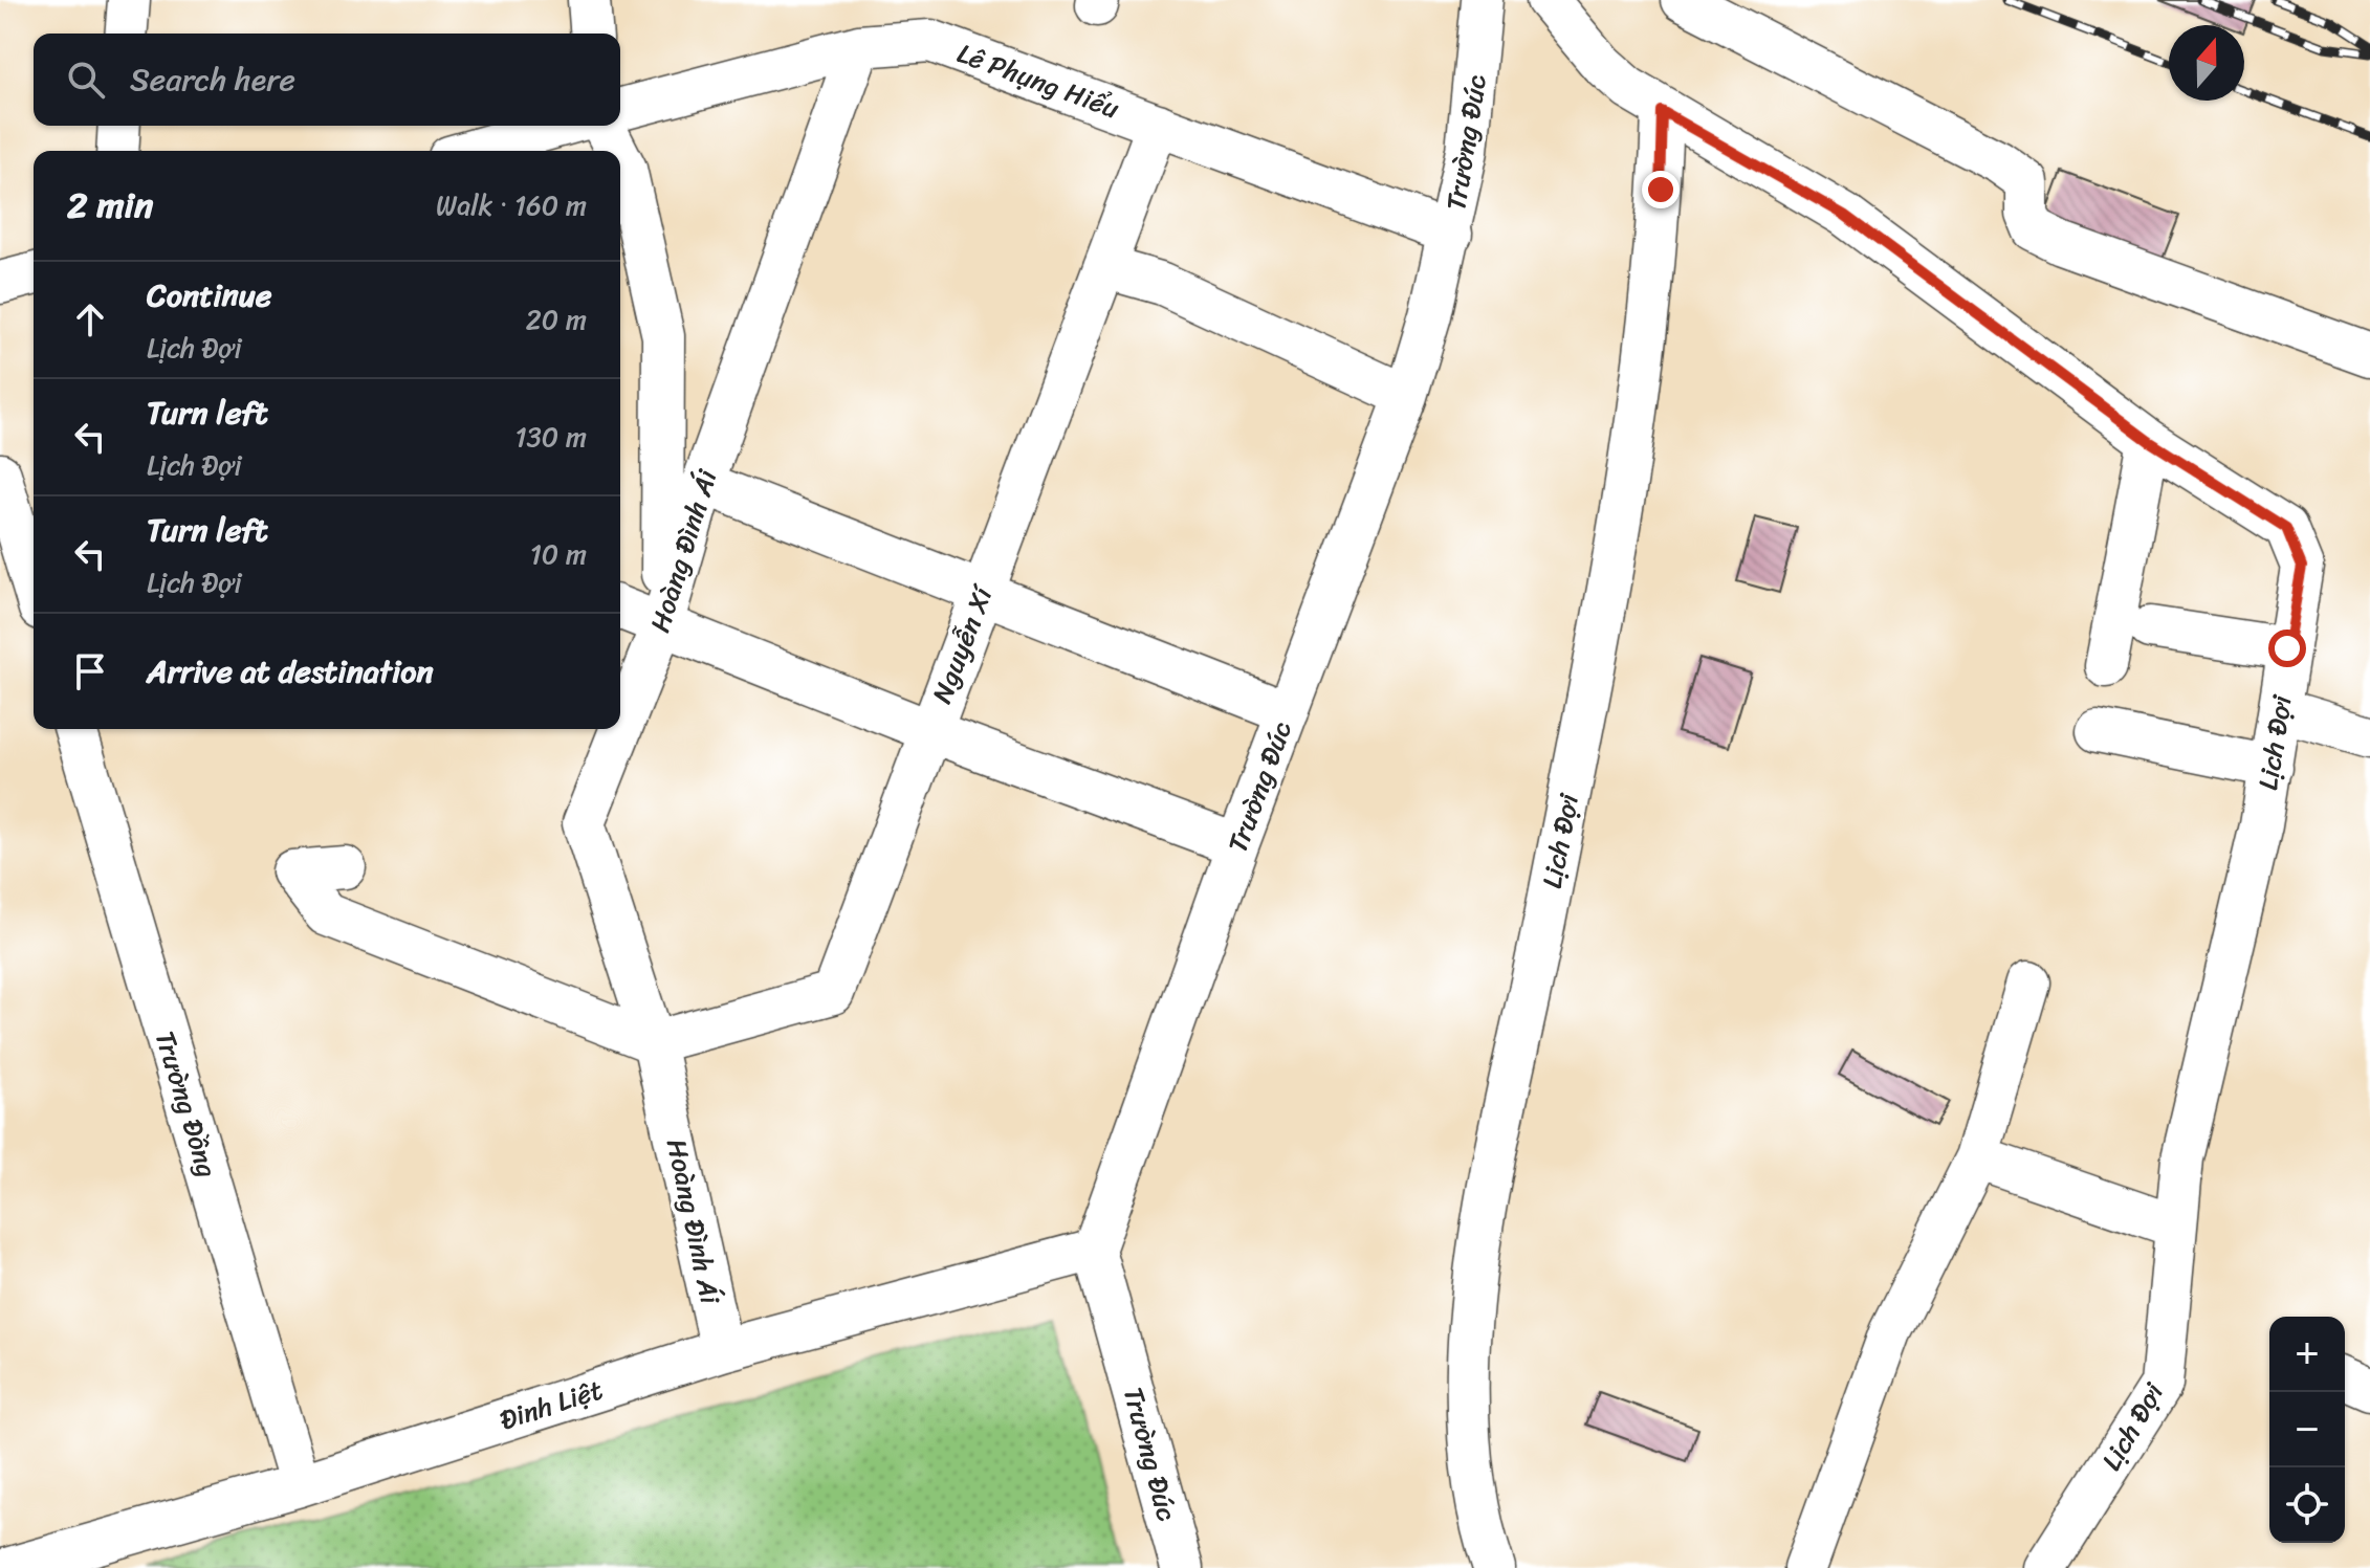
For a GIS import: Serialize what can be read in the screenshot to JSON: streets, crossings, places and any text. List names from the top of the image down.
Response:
{
  "streets": {
    "street": [
      "Lê Phụng Hiểu",
      "Trường Đúc",
      "Hoàng Đình Ái",
      "Nguyễn Xí",
      "Lịch Đợi",
      "Trường Đồng",
      "Đinh Liệt"
    ]
  },
  "crossings": [
    ["Lê Phụng Hiểu", "Trường Đúc"],
    ["Lê Phụng Hiểu", "Hoàng Đình Ái"],
    ["Lê Phụng Hiểu", "Nguyễn Xí"],
    ["Trường Đúc", "Đinh Liệt"],
    ["Hoàng Đình Ái", "Nguyễn Xí"],
    ["Hoàng Đình Ái", "Đinh Liệt"],
    ["Trường Đồng", "Đinh Liệt"]
  ],
  "north": "top",
  "page": {
    "search": "Search here",
    "heading": ["2 min", "Walk · 160 m"],
    "list": [
      ["Continue", "Lịch Đợi", "20 m"],
      ["Turn left", "Lịch Đợi", "130 m"],
      ["Turn left", "Lịch Đợi", "10 m"],
      "Arrive at destination"
    ],
    "map_buttons": ["+", "−"]
  }
}
